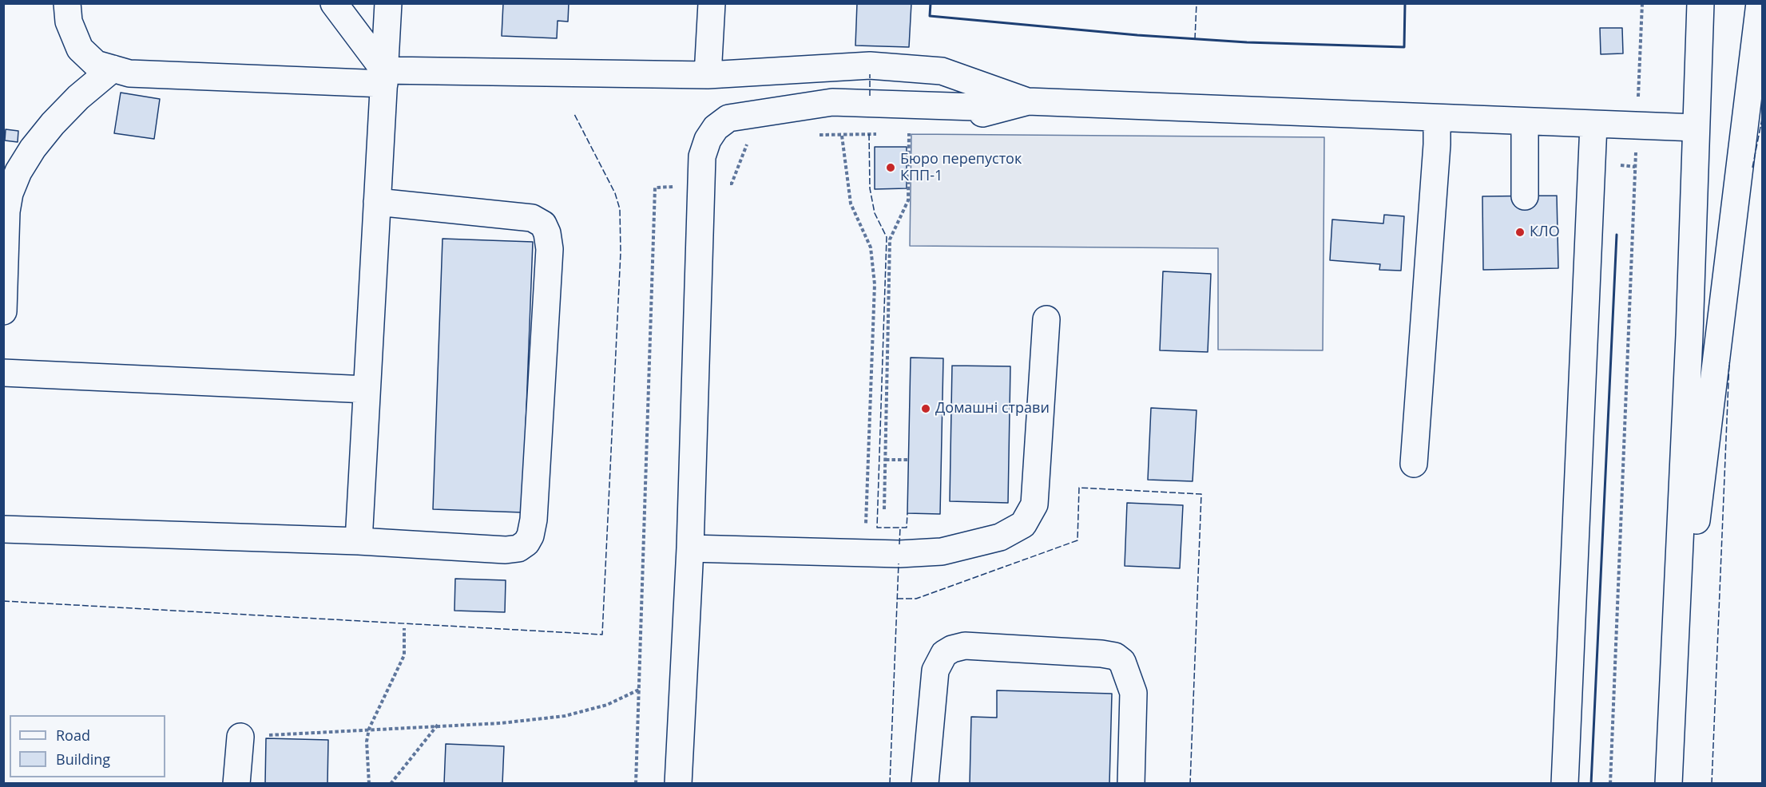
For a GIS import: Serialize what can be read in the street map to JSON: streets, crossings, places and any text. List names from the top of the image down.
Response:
{
  "places": ["Бюро перепусток КПП-1", "КЛО", "Домашні страви"],
  "legend": ["Road", "Building"]
}
